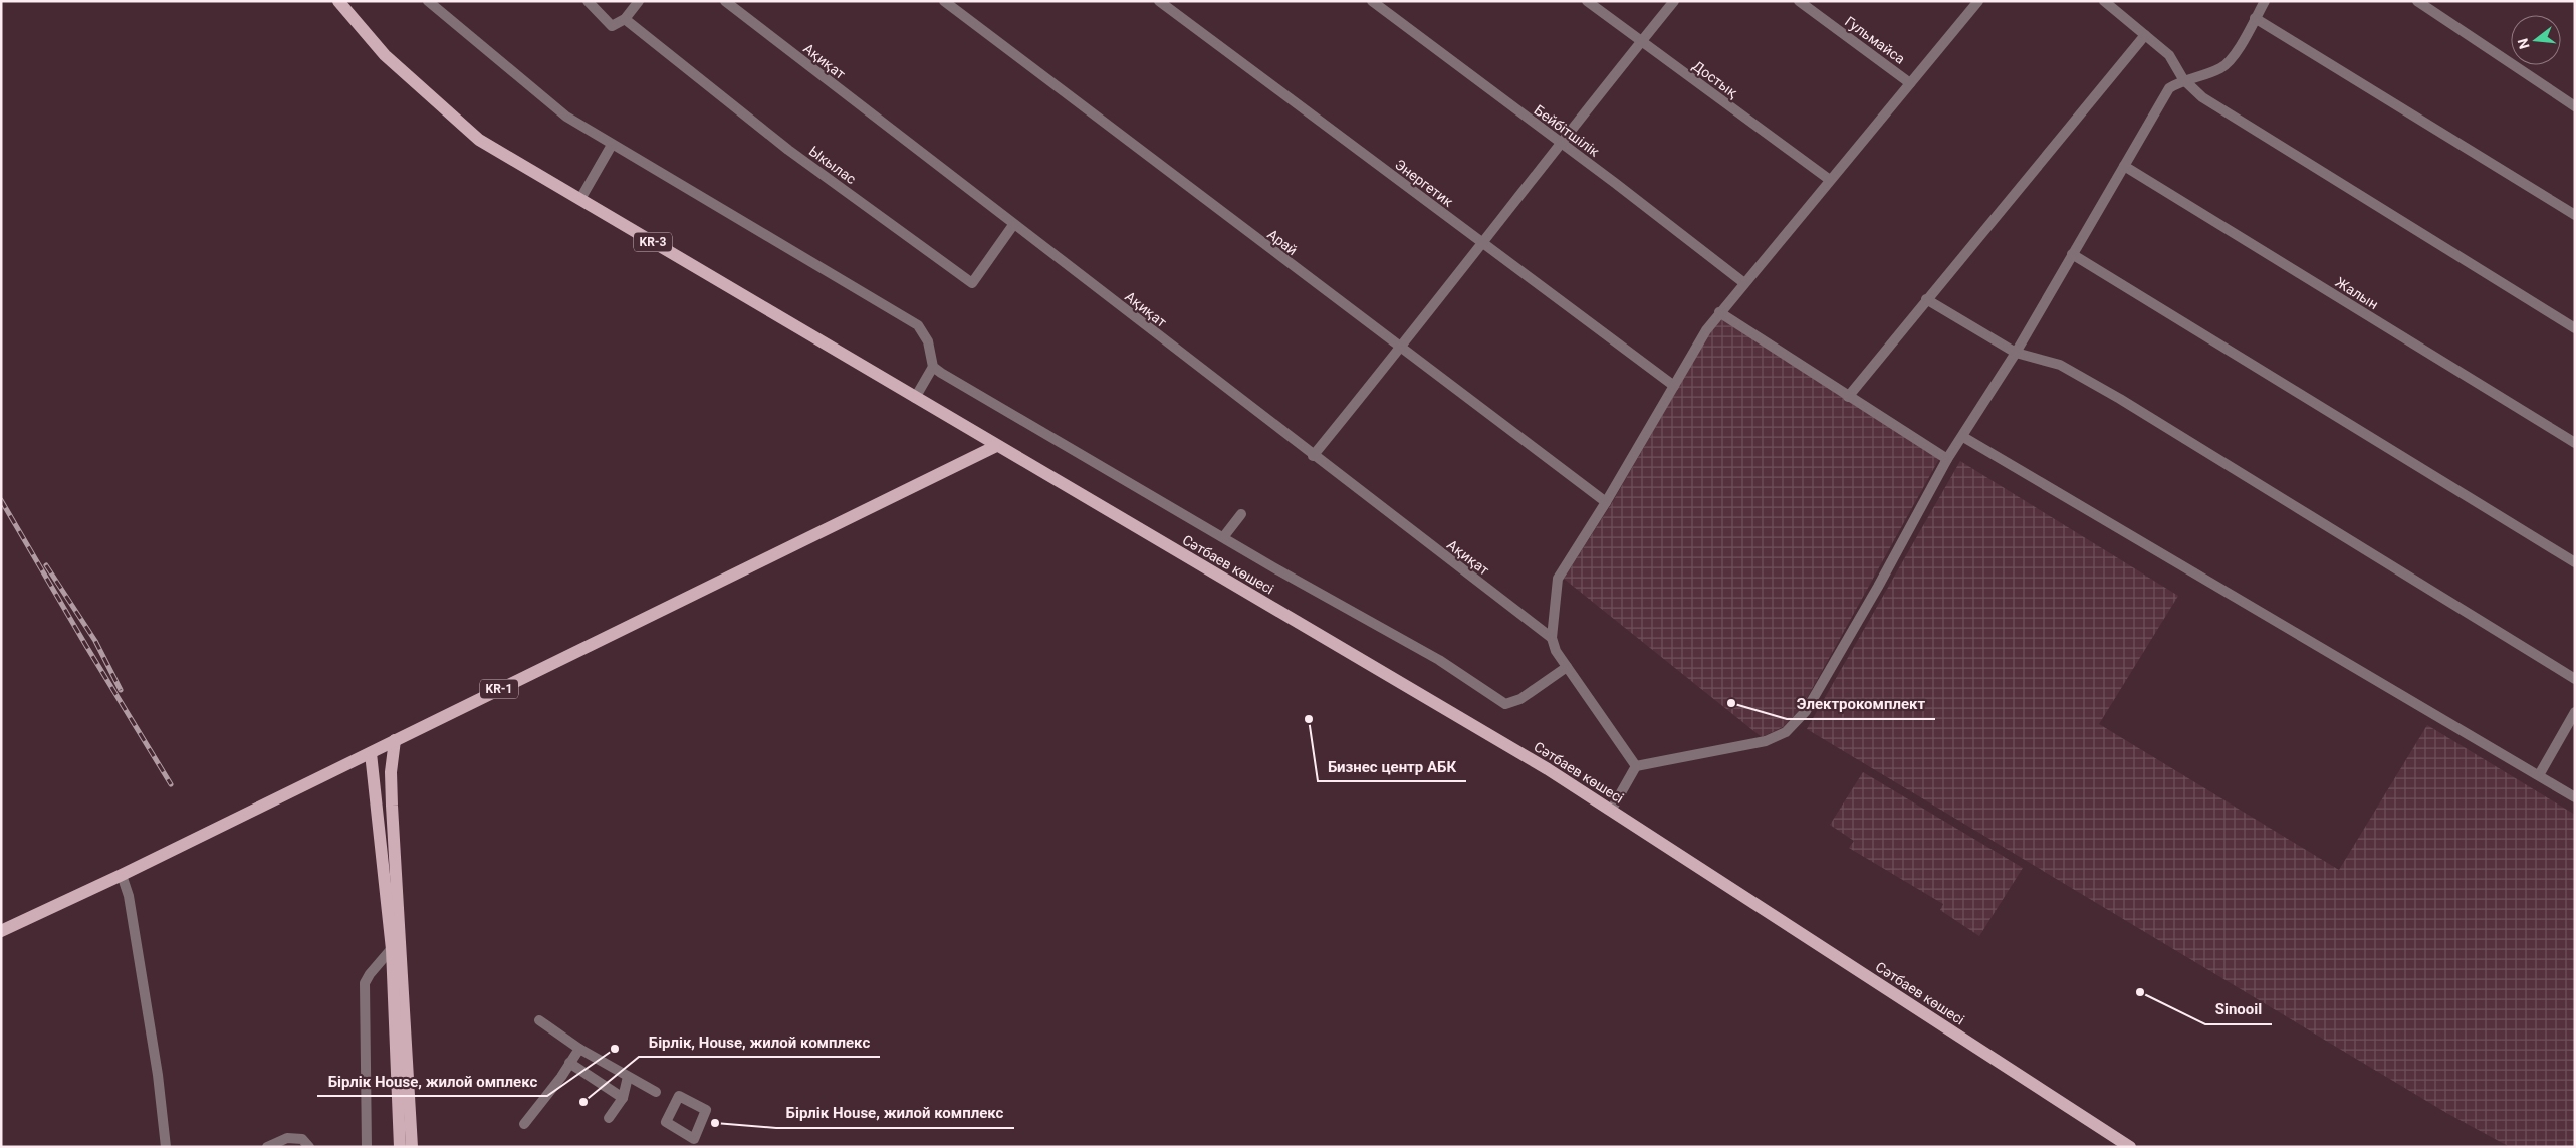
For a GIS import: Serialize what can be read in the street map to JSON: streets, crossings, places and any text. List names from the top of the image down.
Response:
{
  "streets": {
    "main road": ["KR-3", "Сәтбаев көшесі", "KR-1"],
    "street": [
      "Гульмайса",
      "Ақиқат",
      "Достық",
      "Бейбітшілік",
      "Ыкылас",
      "Энергетик",
      "Арай",
      "Жалын"
    ]
  },
  "crossings": [
    ["Ақиқат", "Ыкылас"],
    ["KR-3", "Сәтбаев көшесі"],
    ["KR-3", "KR-1"],
    ["Сәтбаев көшесі", "KR-1"]
  ],
  "places": [
    "Электрокомплект",
    "Бизнес центр АБК",
    "Sinooil",
    "Бірлік House, жилой омплекс",
    "Бірлік, House, жилой комплекс",
    "Бірлік House, жилой комплекс"
  ],
  "north": "left"
}
